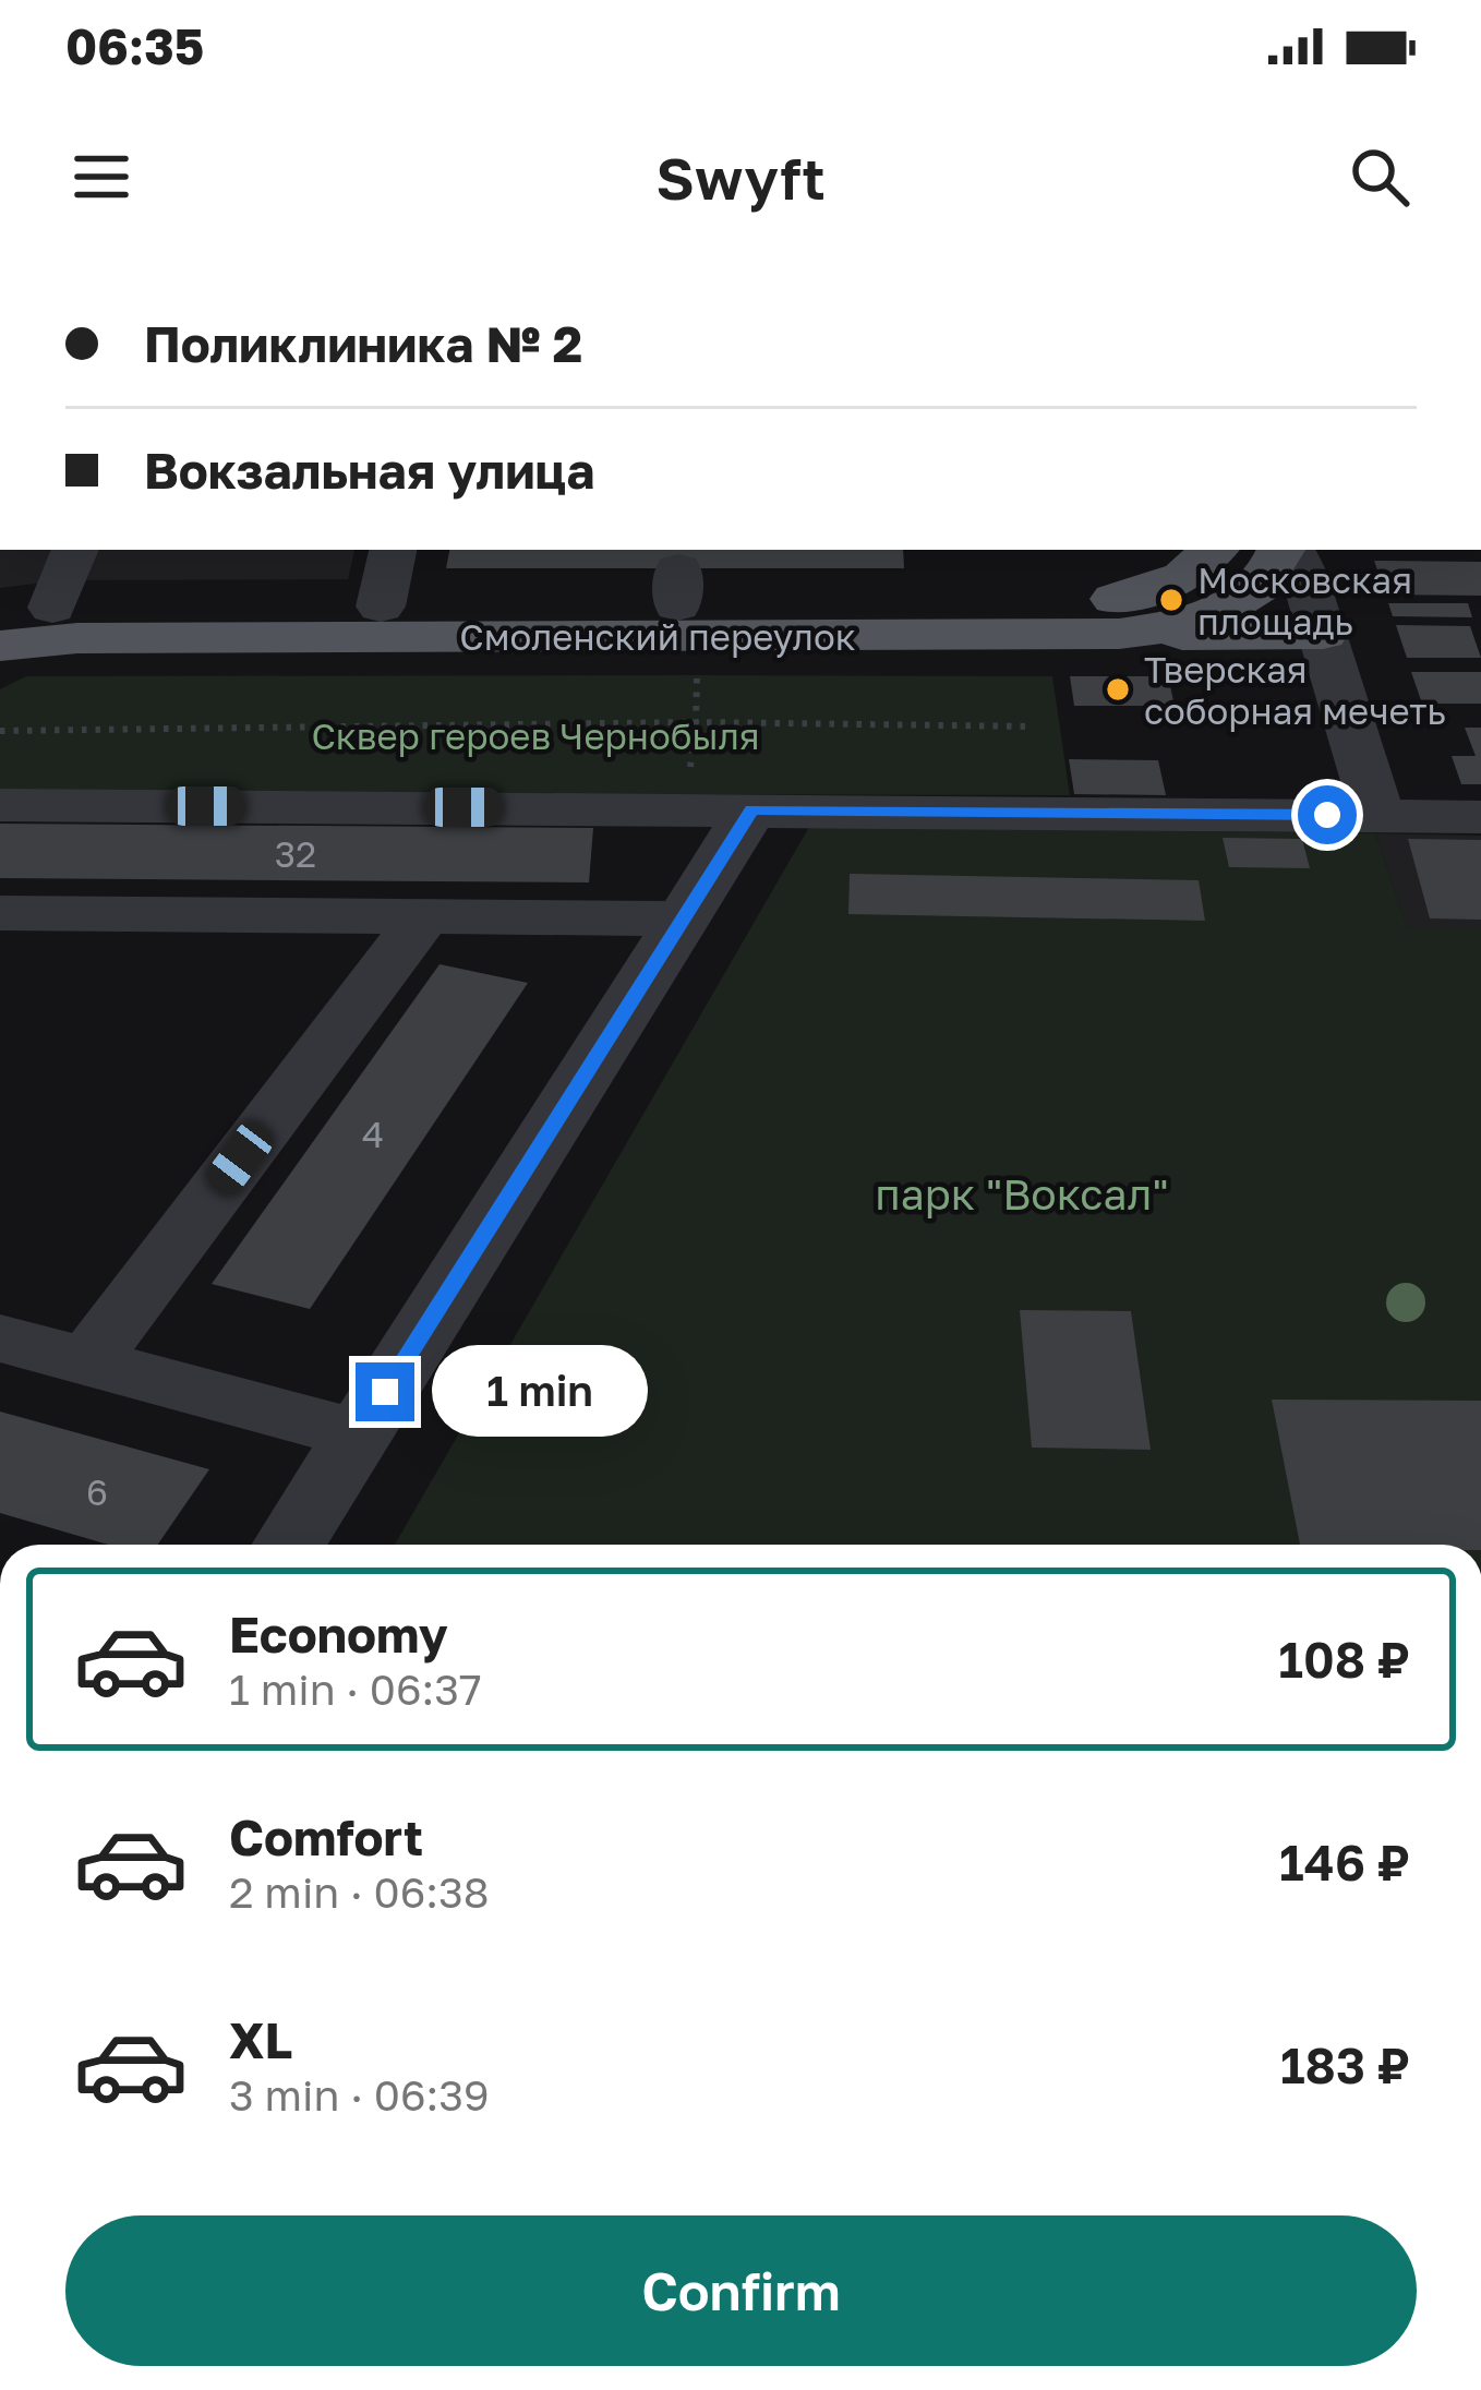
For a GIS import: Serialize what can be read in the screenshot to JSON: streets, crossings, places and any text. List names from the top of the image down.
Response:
{
  "streets": {
    "main road": ["Смоленский переулок"]
  },
  "parks": ["Сквер героев Чернобыля", "парк \"Воксал\""],
  "places": ["Московская площадь", "Тверская соборная мечеть"],
  "house_numbers": ["32", "4", "6"],
  "page": {
    "status": "06:35",
    "header": "Swyft",
    "banner": ["Поликлиника № 2", "Вокзальная улица"],
    "bubble": "1 min",
    "list": [
      {
        "name": "Economy",
        "note": "1 min · 06:37",
        "value": "108 ₽"
      },
      {
        "name": "Comfort",
        "note": "2 min · 06:38",
        "value": "146 ₽"
      },
      {
        "name": "XL",
        "note": "3 min · 06:39",
        "value": "183 ₽"
      }
    ],
    "buttons": "Confirm"
  }
}
